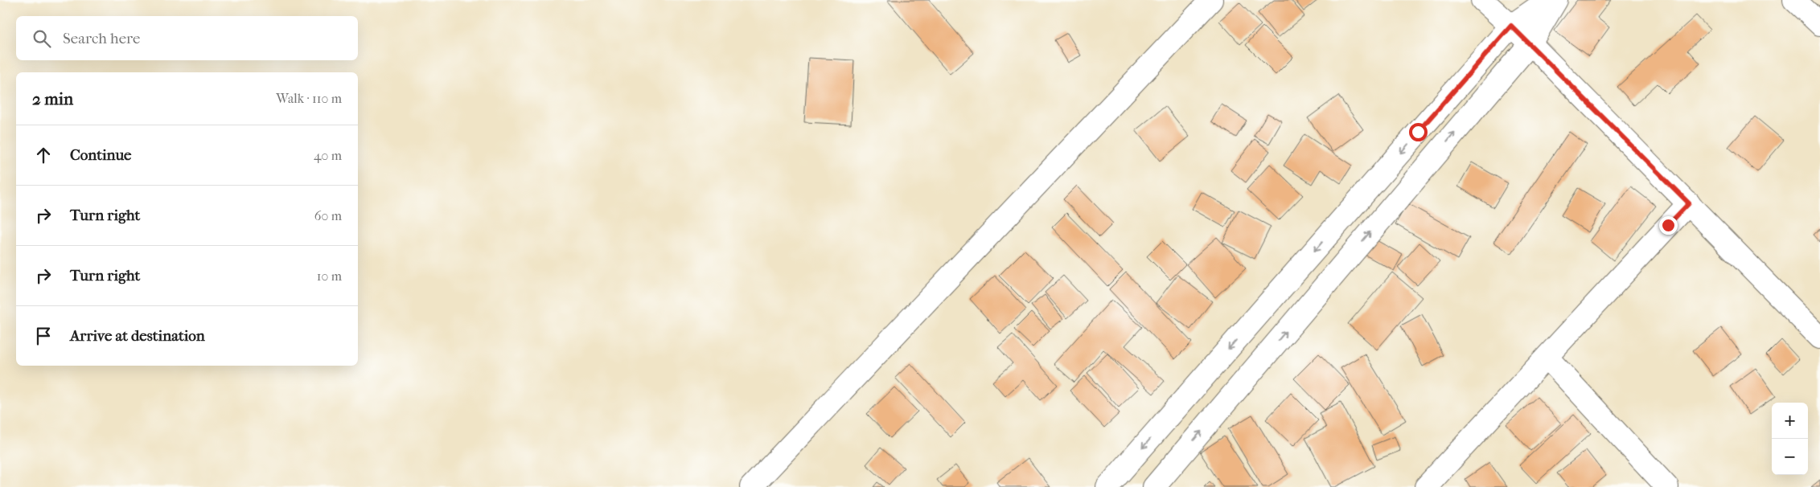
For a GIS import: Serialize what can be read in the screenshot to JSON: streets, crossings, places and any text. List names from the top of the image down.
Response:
{
  "page": {
    "search": "Search here",
    "heading": ["2 min", "Walk · 110 m"],
    "list": [
      ["Continue", "40 m"],
      ["Turn right", "60 m"],
      ["Turn right", "10 m"],
      "Arrive at destination"
    ],
    "map_buttons": ["+", "−"]
  }
}
